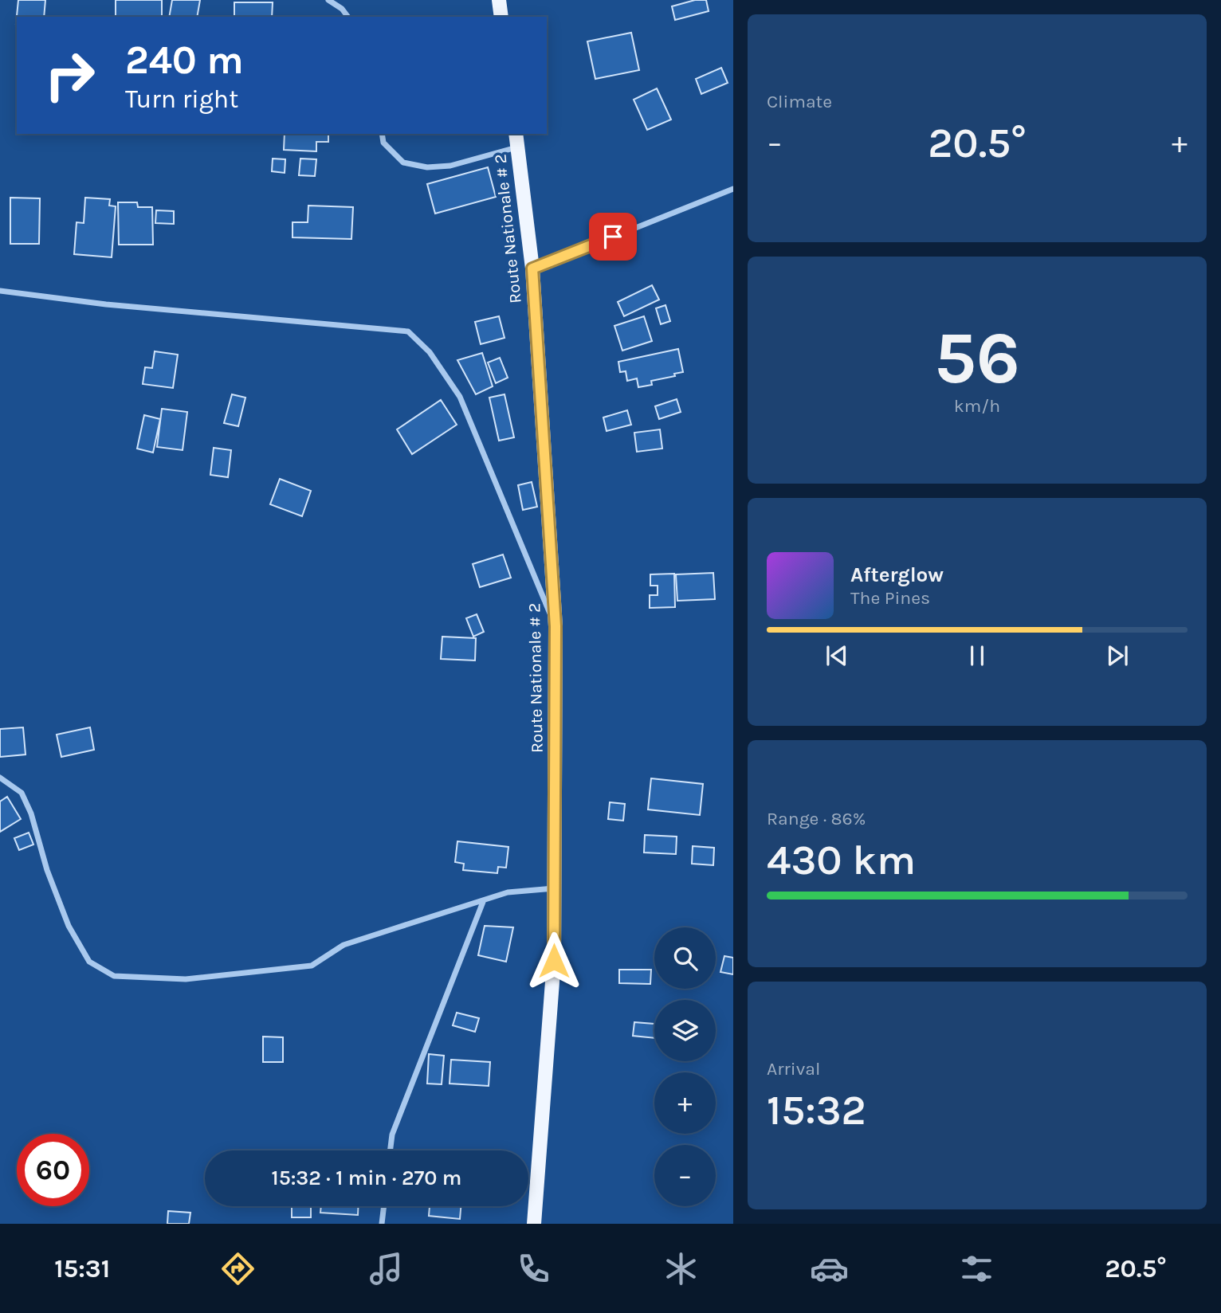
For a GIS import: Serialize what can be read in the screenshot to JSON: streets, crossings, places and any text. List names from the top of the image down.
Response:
{
  "streets": {
    "main road": ["Route Nationale # 2"]
  },
  "page": {
    "tile": [
      "Climate",
      ["56", "km/h"],
      ["Range · 86%", "430 km"],
      ["Arrival", "15:32"]
    ],
    "turn": ["240 m", "Turn right"],
    "heat": ["−", "20.5°", "+"],
    "song": ["Afterglow", "The Pines"],
    "map_buttons": ["+", "−"],
    "limit": "60",
    "trip": "15:32 · 1 min · 270 m",
    "tabs": ["15:31", "20.5°"]
  }
}
